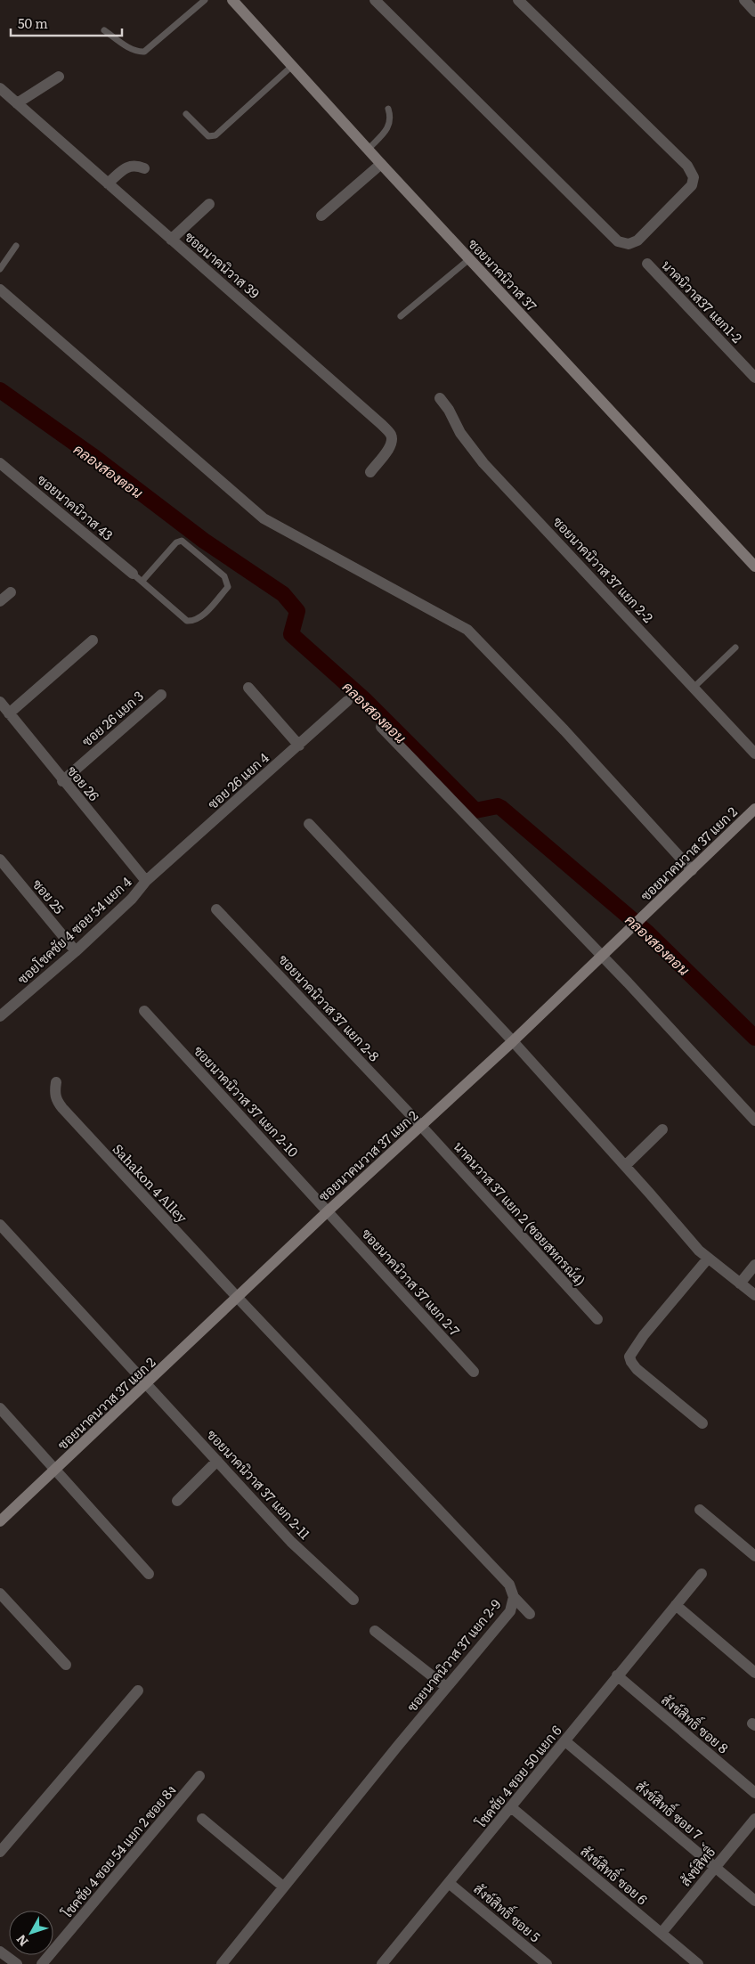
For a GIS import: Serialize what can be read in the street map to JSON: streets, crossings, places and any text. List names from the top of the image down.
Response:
{
  "streets": {
    "street": [
      "ซอยนาคนิวาส 39",
      "ซอยนาคนิวาส 37",
      "นาคนิวาส37 แยก1-2",
      "ซอยนาคนิวาส 43",
      "ซอยนาคนิวาส 37 แยก 2-2",
      "ซอย 26 แยก 3",
      "ซอย 26 แยก 4",
      "ซอย 26",
      "ซอยนาคนวาส 37 แยก 2",
      "ซอย 25",
      "ซอยโชคชัย 4 ซอย 54 แยก 4",
      "ซอยนาคนิวาส 37 แยก 2-8",
      "ซอยนาคนิวาส 37 แยก 2-10",
      "Sahakon 4 Alley",
      "นาคนวาส 37 แยก 2 (ซอยสหกรณ์4)",
      "ซอยนาคนิวาส 37 แยก 2-7",
      "ซอยนาคนิวาส 37 แยก 2-11",
      "ซอยนาคนิวาส 37 แยก 2-9",
      "สังข์สิทธิ์ ซอย 8",
      "โชคชัย 4 ซอย 50 แยก 6",
      "สังข์สิทธิ์ ซอย 7",
      "โชคชัย 4 ซอย 54 แยก 2 ซอย 8ง",
      "สังข์สิทธิ์",
      "สังข์สิทธิ์ ซอย 6",
      "สังข์สิทธิ์ ซอย 5"
    ]
  },
  "crossings": [
    ["ซอย 26 แยก 3", "ซอย 26"],
    ["ซอย 26 แยก 4", "ซอย 26"],
    ["ซอย 26 แยก 4", "ซอยโชคชัย 4 ซอย 54 แยก 4"],
    ["ซอย 26", "ซอยโชคชัย 4 ซอย 54 แยก 4"],
    ["ซอยนาคนวาส 37 แยก 2", "ซอยนาคนิวาส 37 แยก 2-8"],
    ["ซอยนาคนวาส 37 แยก 2", "ซอยนาคนิวาส 37 แยก 2-10"],
    ["ซอยนาคนวาส 37 แยก 2", "Sahakon 4 Alley"],
    ["ซอยนาคนวาส 37 แยก 2", "นาคนวาส 37 แยก 2 (ซอยสหกรณ์4)"],
    ["ซอยนาคนวาส 37 แยก 2", "ซอยนาคนิวาส 37 แยก 2-7"],
    ["ซอยนาคนวาส 37 แยก 2", "ซอยนาคนิวาส 37 แยก 2-11"],
    ["ซอยนาคนวาส 37 แยก 2", "ซอยนาคนิวาส 37 แยก 2-9"],
    ["ซอย 25", "ซอยโชคชัย 4 ซอย 54 แยก 4"],
    ["ซอยนาคนิวาส 37 แยก 2-8", "นาคนวาส 37 แยก 2 (ซอยสหกรณ์4)"],
    ["ซอยนาคนิวาส 37 แยก 2-10", "ซอยนาคนิวาส 37 แยก 2-7"],
    ["Sahakon 4 Alley", "ซอยนาคนิวาส 37 แยก 2-9"],
    ["สังข์สิทธิ์ ซอย 8", "โชคชัย 4 ซอย 50 แยก 6"],
    ["โชคชัย 4 ซอย 50 แยก 6", "สังข์สิทธิ์ ซอย 7"],
    ["โชคชัย 4 ซอย 50 แยก 6", "สังข์สิทธิ์ ซอย 6"],
    ["โชคชัย 4 ซอย 50 แยก 6", "สังข์สิทธิ์ ซอย 5"],
    ["สังข์สิทธิ์ ซอย 7", "สังข์สิทธิ์"],
    ["สังข์สิทธิ์", "สังข์สิทธิ์ ซอย 6"]
  ],
  "water": ["คลองสองตอน"],
  "scale_bar": "50 m",
  "north": "bottom left"
}
